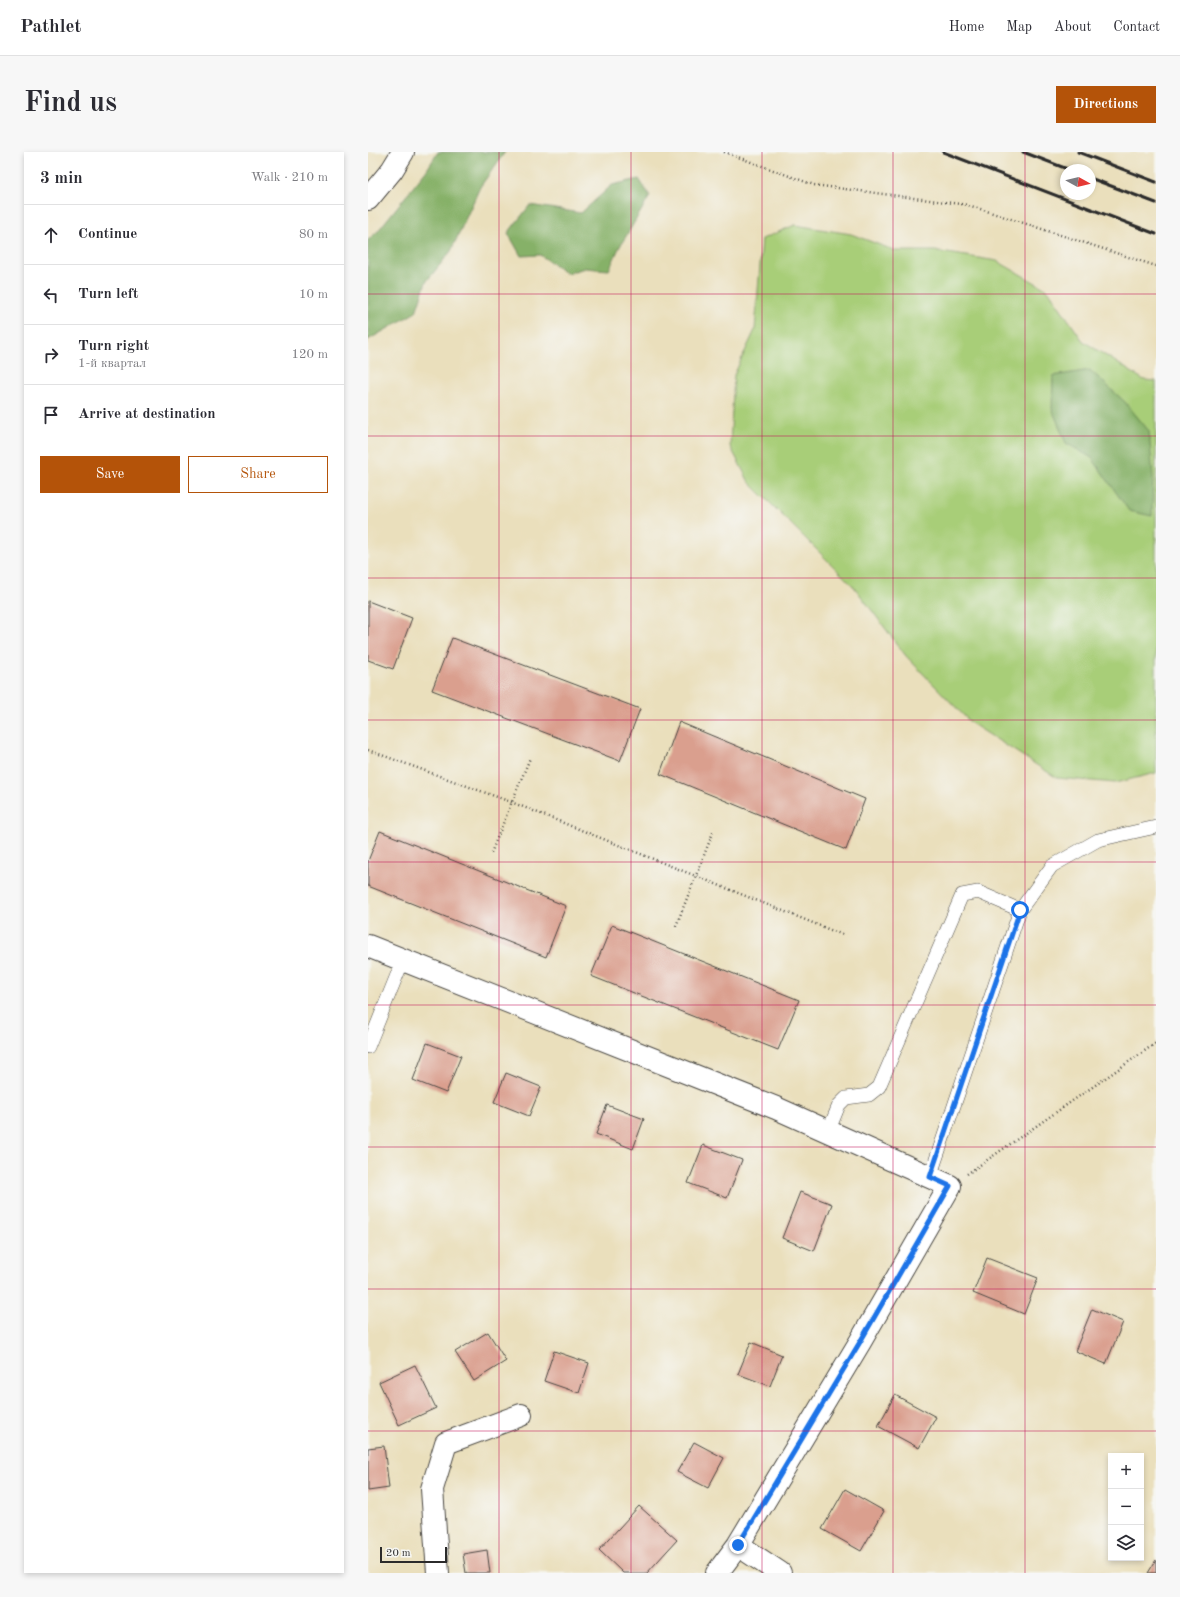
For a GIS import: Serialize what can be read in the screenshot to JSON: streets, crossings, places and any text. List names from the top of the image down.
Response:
{
  "scale_bar": "20 m",
  "north": "right",
  "page": {
    "header": "Pathlet",
    "nav": [
      "Home",
      "Map",
      "About",
      "Contact"
    ],
    "buttons": [
      "Directions",
      ["Save", "Share"]
    ],
    "title": "Find us",
    "heading": ["3 min", "Walk · 210 m"],
    "list": [
      ["Continue", "80 m"],
      ["Turn left", "10 m"],
      ["Turn right", "1-й квартал", "120 m"],
      "Arrive at destination"
    ],
    "map_buttons": ["+", "−"],
    "scale": "20 m"
  }
}
